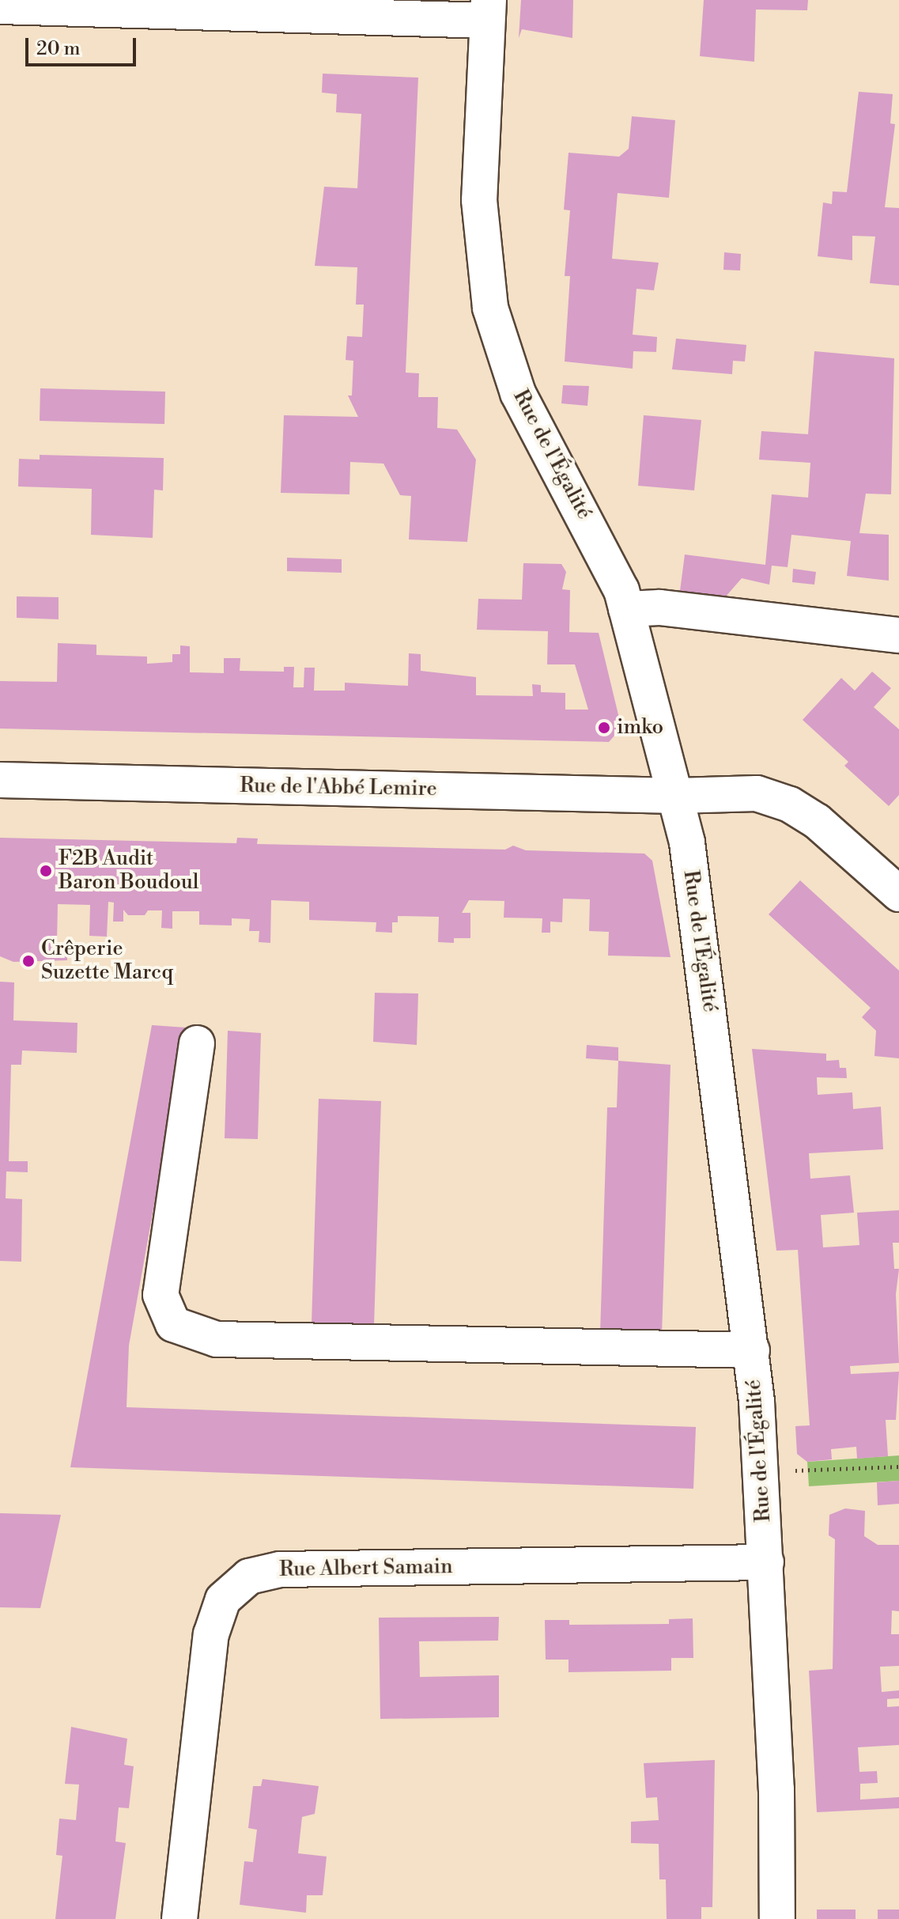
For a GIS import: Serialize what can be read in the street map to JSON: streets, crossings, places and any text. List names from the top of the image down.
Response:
{
  "streets": {
    "street": ["Rue de l'Égalité", "Rue de l'Abbé Lemire", "Rue Albert Samain"]
  },
  "crossings": [
    ["Rue de l'Égalité", "Rue de l'Abbé Lemire"],
    ["Rue de l'Égalité", "Rue Albert Samain"]
  ],
  "places": ["imko", "F2B Audit Baron Boudoul", "Crêperie Suzette Marcq"],
  "scale_bar": "20 m"
}
